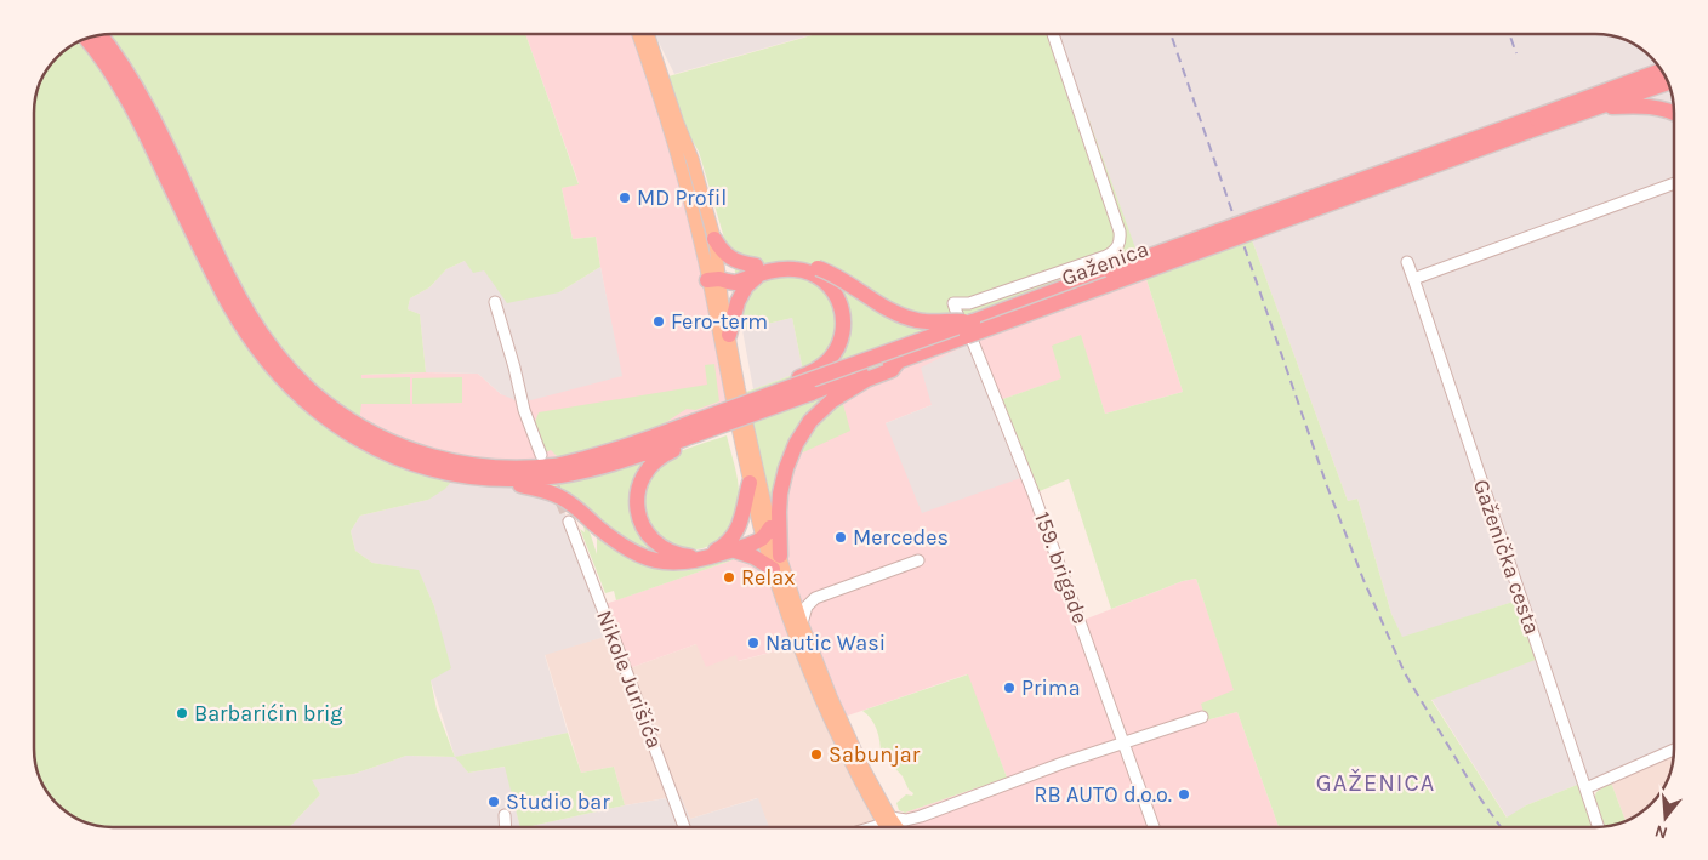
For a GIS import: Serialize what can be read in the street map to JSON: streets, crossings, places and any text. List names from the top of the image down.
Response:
{
  "streets": {
    "highway": ["Gaženica"],
    "street": ["Gaženička cesta", "159. brigade", "Nikole Jurišića"]
  },
  "districts": ["GAŽENICA"],
  "places": [
    "MD Profil",
    "Fero-term",
    "Mercedes",
    "Relax",
    "Nautic Wasi",
    "Prima",
    "Barbarićin brig",
    "Sabunjar",
    "RB AUTO d.o.o.",
    "Studio bar"
  ],
  "north": "bottom"
}
